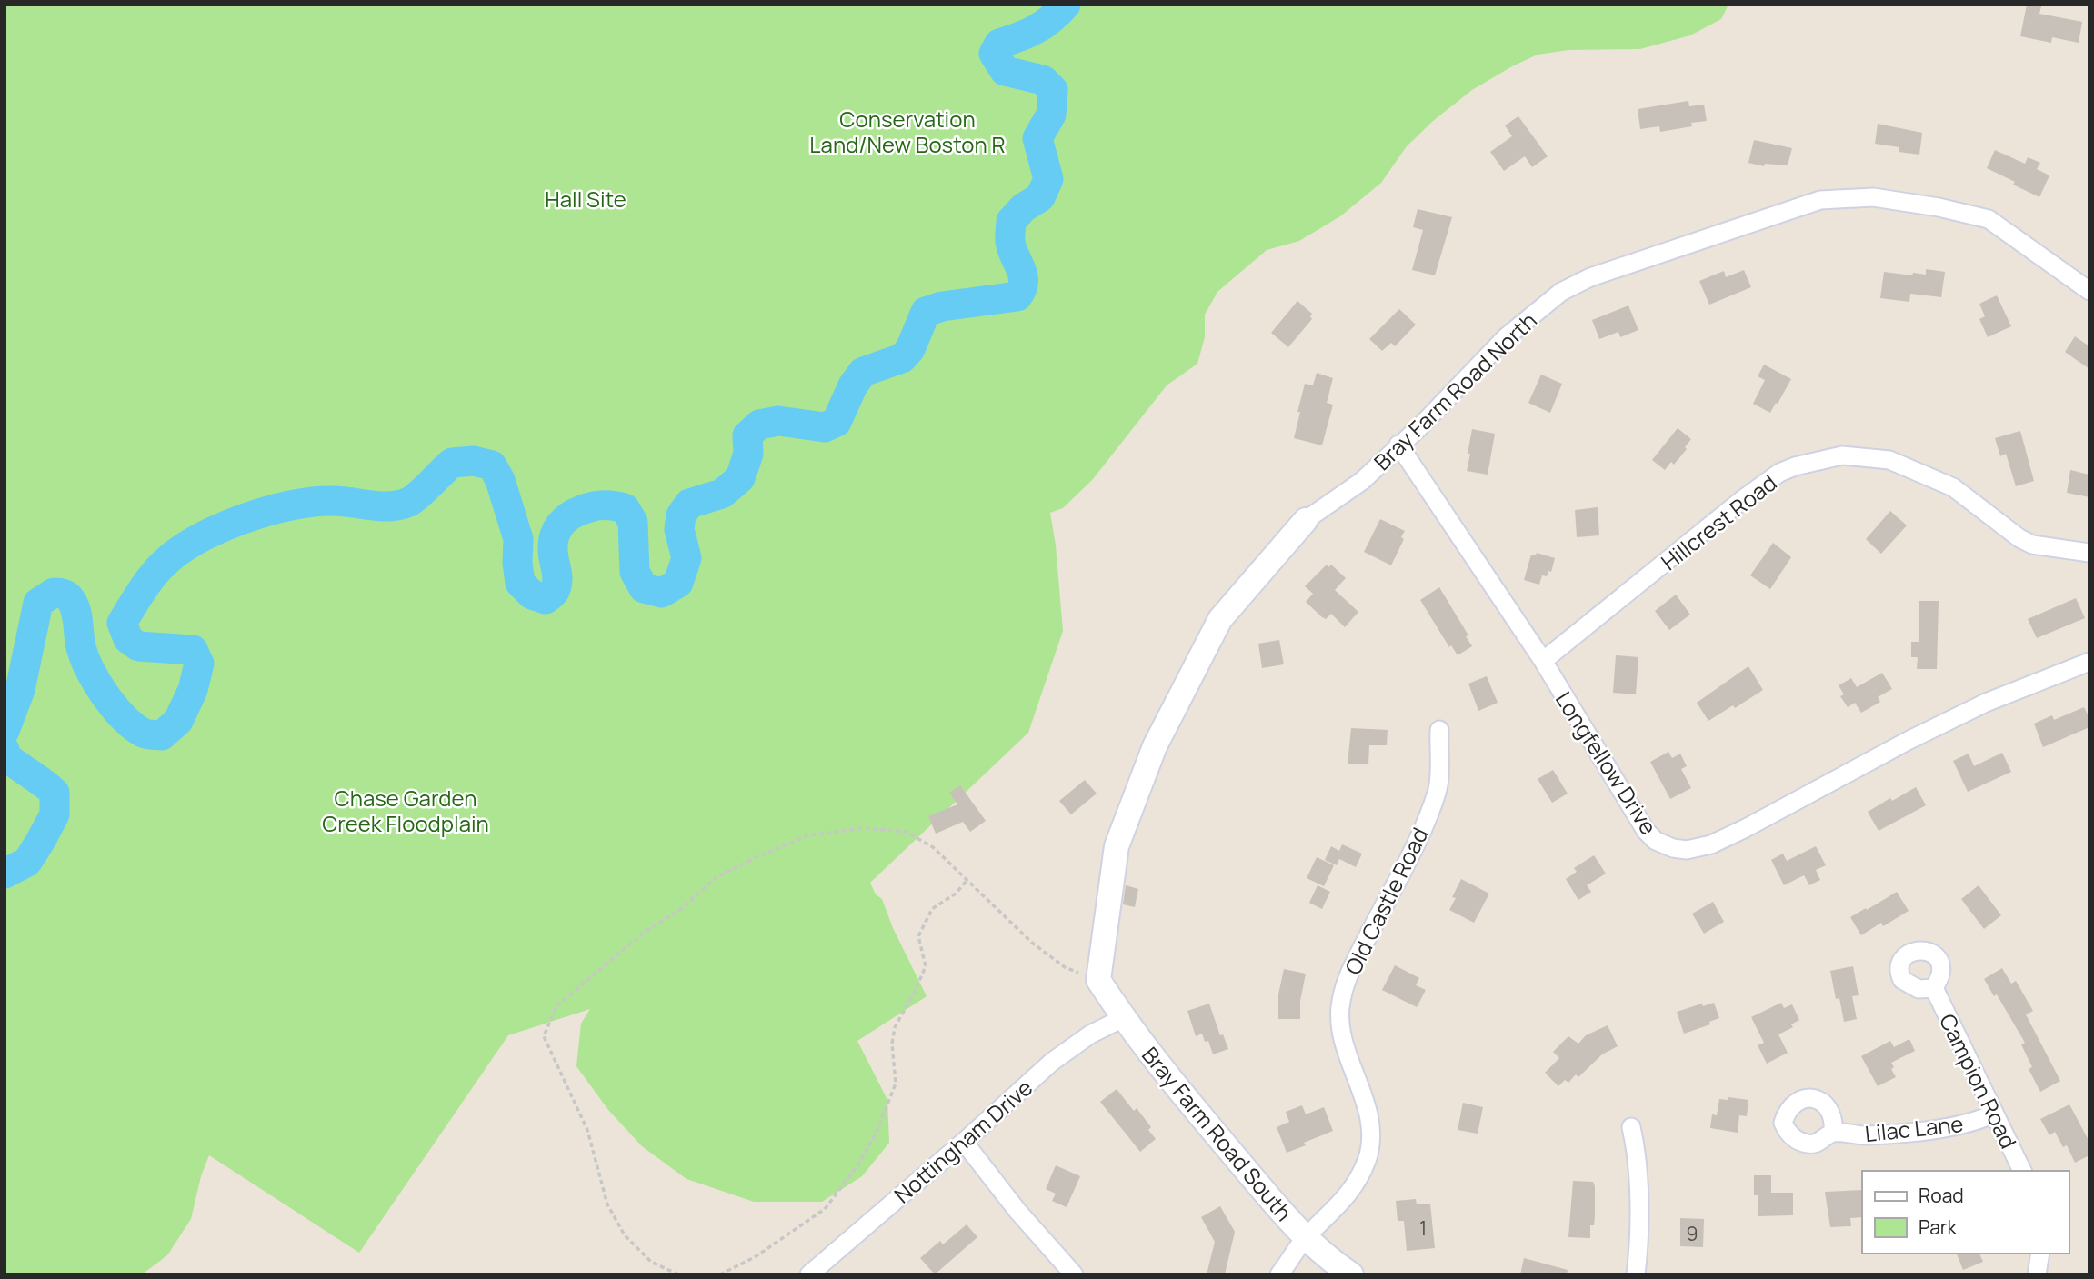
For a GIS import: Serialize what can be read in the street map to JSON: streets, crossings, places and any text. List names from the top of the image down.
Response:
{
  "streets": {
    "street": [
      "Bray Farm Road North",
      "Hillcrest Road",
      "Longfellow Drive",
      "Old Castle Road",
      "Campion Road",
      "Lilac Lane",
      "Bray Farm Road South",
      "Nottingham Drive"
    ]
  },
  "crossings": [
    ["Bray Farm Road North", "Longfellow Drive"],
    ["Bray Farm Road North", "Bray Farm Road South"],
    ["Hillcrest Road", "Longfellow Drive"],
    ["Old Castle Road", "Bray Farm Road South"],
    ["Campion Road", "Lilac Lane"],
    ["Bray Farm Road South", "Nottingham Drive"]
  ],
  "parks": ["Conservation Land/New Boston R", "Hall Site", "Chase Garden Creek Floodplain"],
  "house_numbers": ["1", "9"],
  "legend": ["Road", "Park"]
}
